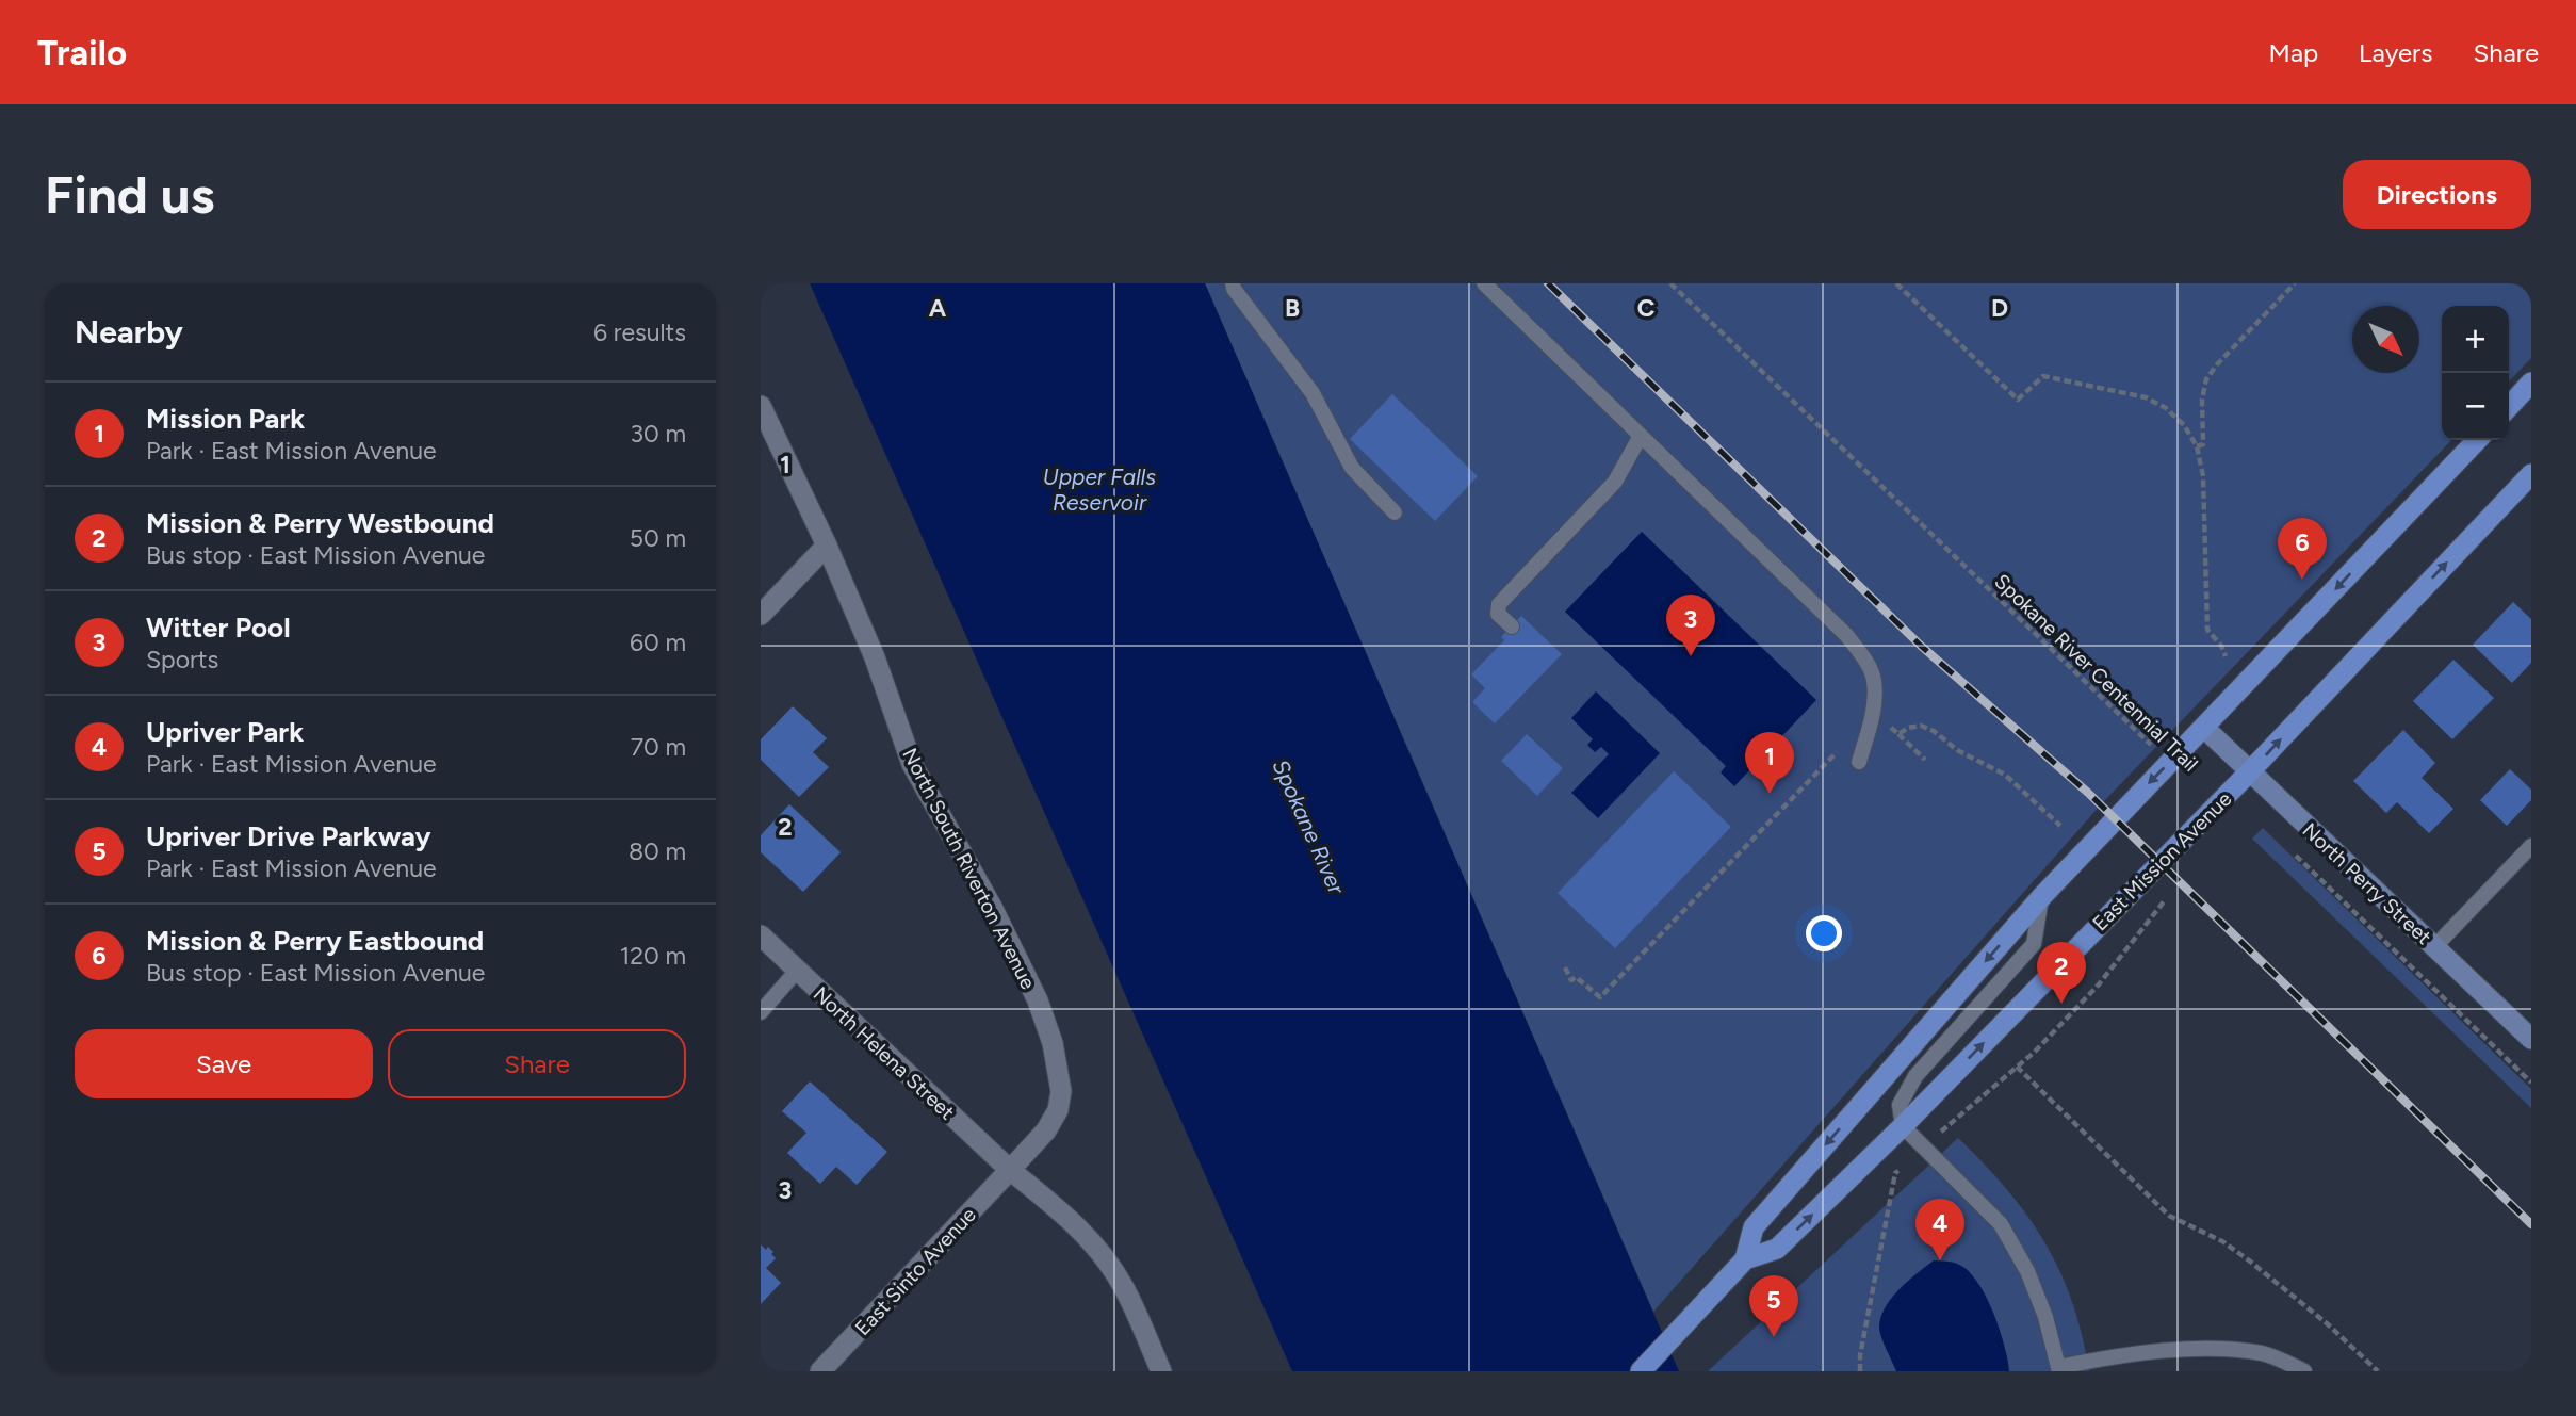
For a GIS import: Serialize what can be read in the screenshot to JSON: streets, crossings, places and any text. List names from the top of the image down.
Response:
{
  "streets": {
    "main road": ["East Mission Avenue", "North Perry Street"],
    "street": ["North South Riverton Avenue", "North Helena Street", "East Sinto Avenue"],
    "path": ["Spokane River Centennial Trail"]
  },
  "crossings": [
    ["Spokane River Centennial Trail", "East Mission Avenue"],
    ["East Mission Avenue", "North Perry Street"],
    ["North South Riverton Avenue", "North Helena Street"],
    ["North South Riverton Avenue", "East Sinto Avenue"],
    ["North Helena Street", "East Sinto Avenue"]
  ],
  "water": ["Upper Falls Reservoir", "Spokane River"],
  "north": "bottom right",
  "page": {
    "header": "Trailo",
    "nav": ["Map", "Layers", "Share"],
    "buttons": [
      "Directions",
      ["Save", "Share"]
    ],
    "title": "Find us",
    "heading": ["Nearby", "6 results"],
    "map_buttons": ["+", "−"],
    "list": [
      {
        "mark": "1",
        "name": "Mission Park",
        "note": "Park · East Mission Avenue",
        "value": "30 m"
      },
      {
        "mark": "2",
        "name": "Mission & Perry Westbound",
        "note": "Bus stop · East Mission Avenue",
        "value": "50 m"
      },
      {
        "mark": "3",
        "name": "Witter Pool",
        "note": "Sports",
        "value": "60 m"
      },
      {
        "mark": "4",
        "name": "Upriver Park",
        "note": "Park · East Mission Avenue",
        "value": "70 m"
      },
      {
        "mark": "5",
        "name": "Upriver Drive Parkway",
        "note": "Park · East Mission Avenue",
        "value": "80 m"
      },
      {
        "mark": "6",
        "name": "Mission & Perry Eastbound",
        "note": "Bus stop · East Mission Avenue",
        "value": "120 m"
      }
    ],
    "pins": [
      "6",
      "3",
      "1",
      "2",
      "4",
      "5"
    ]
  },
  "grid": {
    "columns": [
      "A",
      "B",
      "C",
      "D"
    ],
    "rows": ["1", "2", "3"]
  }
}
